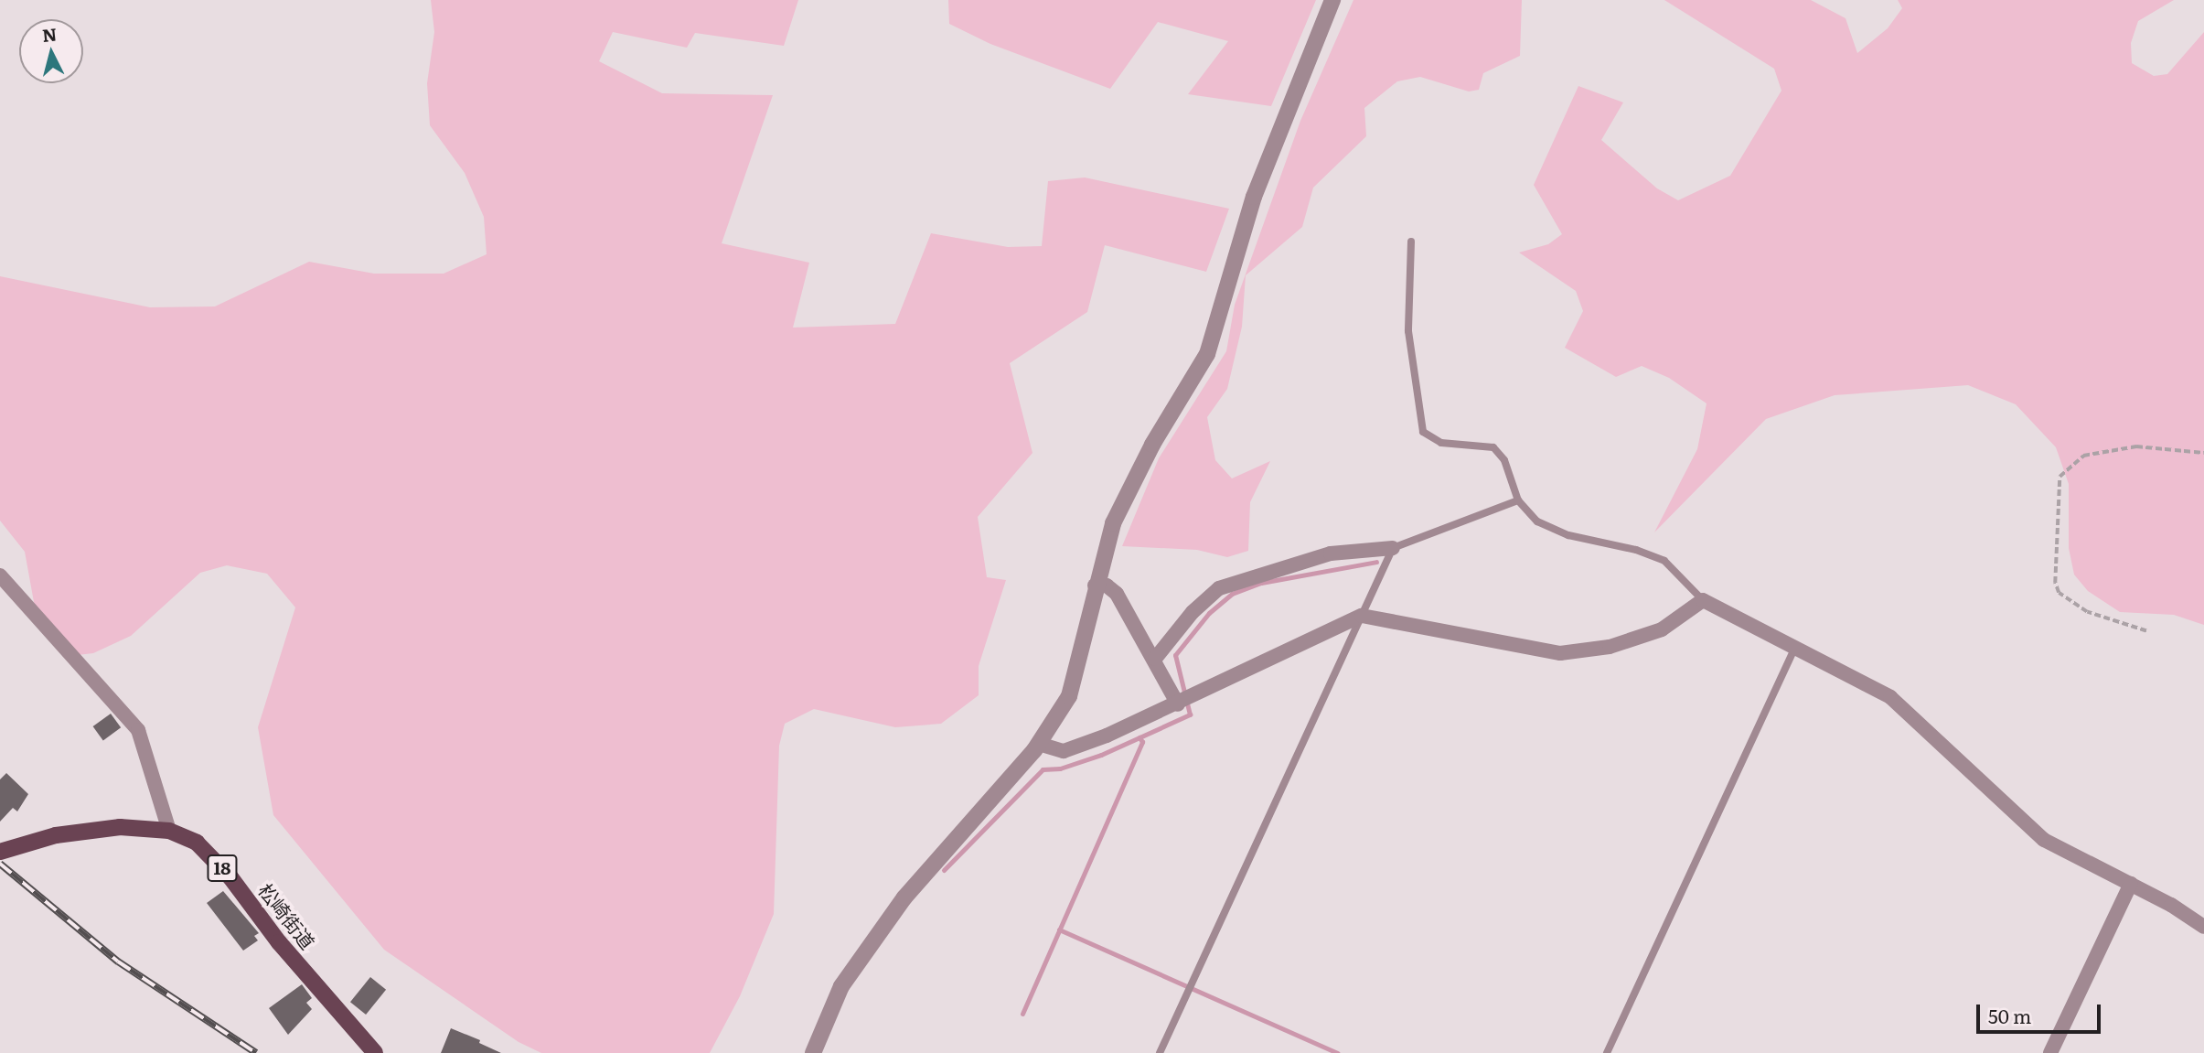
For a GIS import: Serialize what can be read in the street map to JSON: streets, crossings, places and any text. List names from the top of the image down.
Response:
{
  "streets": {
    "main road": ["18", "松崎街道"]
  },
  "scale_bar": "50 m",
  "north": "top"
}
